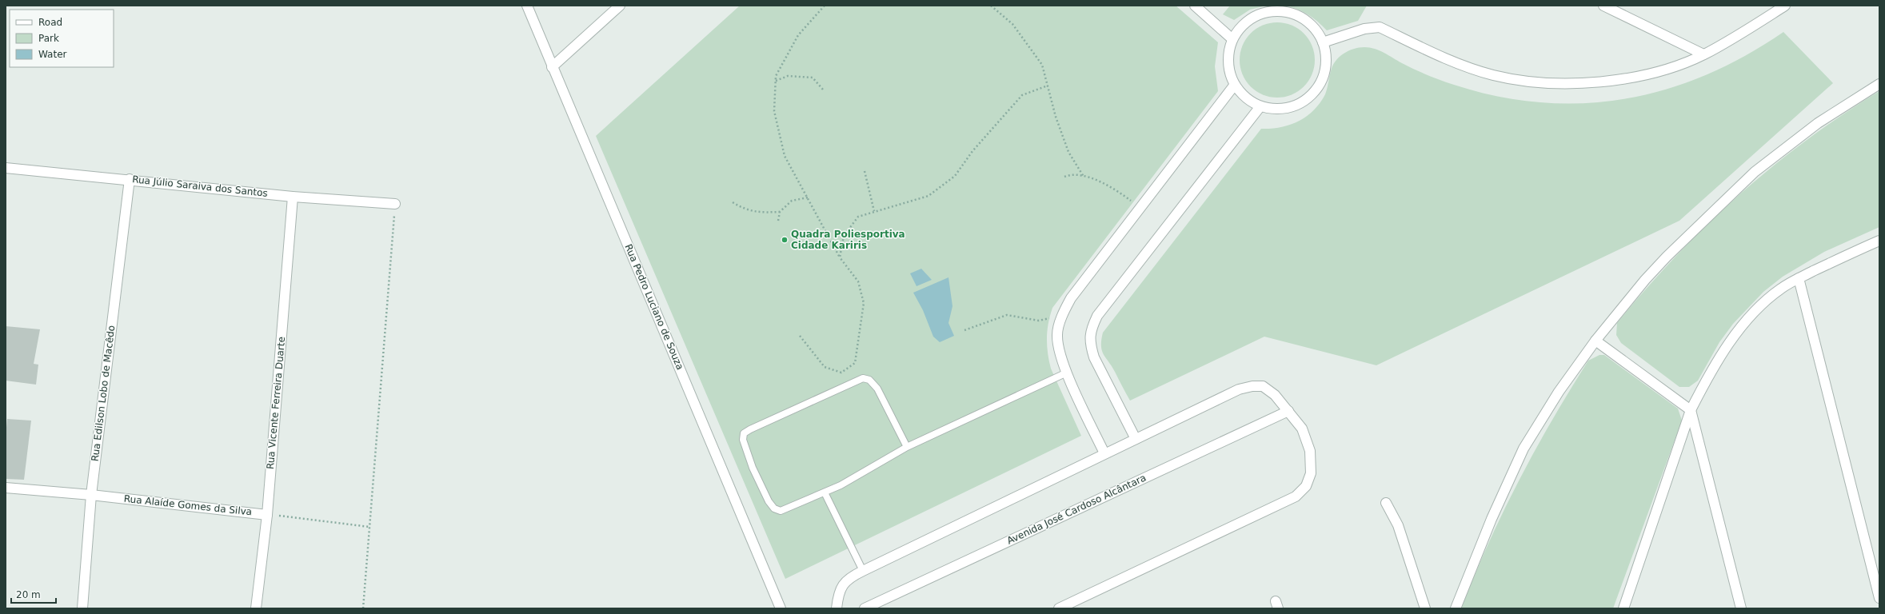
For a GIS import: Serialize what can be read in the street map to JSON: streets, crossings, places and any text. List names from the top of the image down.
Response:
{
  "streets": {
    "street": [
      "Rua Júlio Saraiva dos Santos",
      "Rua Pedro Luciano de Souza",
      "Rua Edilson Lobo de Macêdo",
      "Rua Vicente Ferreira Duarte",
      "Rua Alaíde Gomes da Silva",
      "Avenida José Cardoso Alcântara"
    ]
  },
  "crossings": [
    ["Rua Júlio Saraiva dos Santos", "Rua Edilson Lobo de Macêdo"],
    ["Rua Júlio Saraiva dos Santos", "Rua Vicente Ferreira Duarte"],
    ["Rua Edilson Lobo de Macêdo", "Rua Alaíde Gomes da Silva"],
    ["Rua Vicente Ferreira Duarte", "Rua Alaíde Gomes da Silva"]
  ],
  "places": ["Quadra Poliesportiva Cidade Kariris"],
  "legend": ["Road", "Park", "Water"],
  "scale_bar": "20 m"
}
